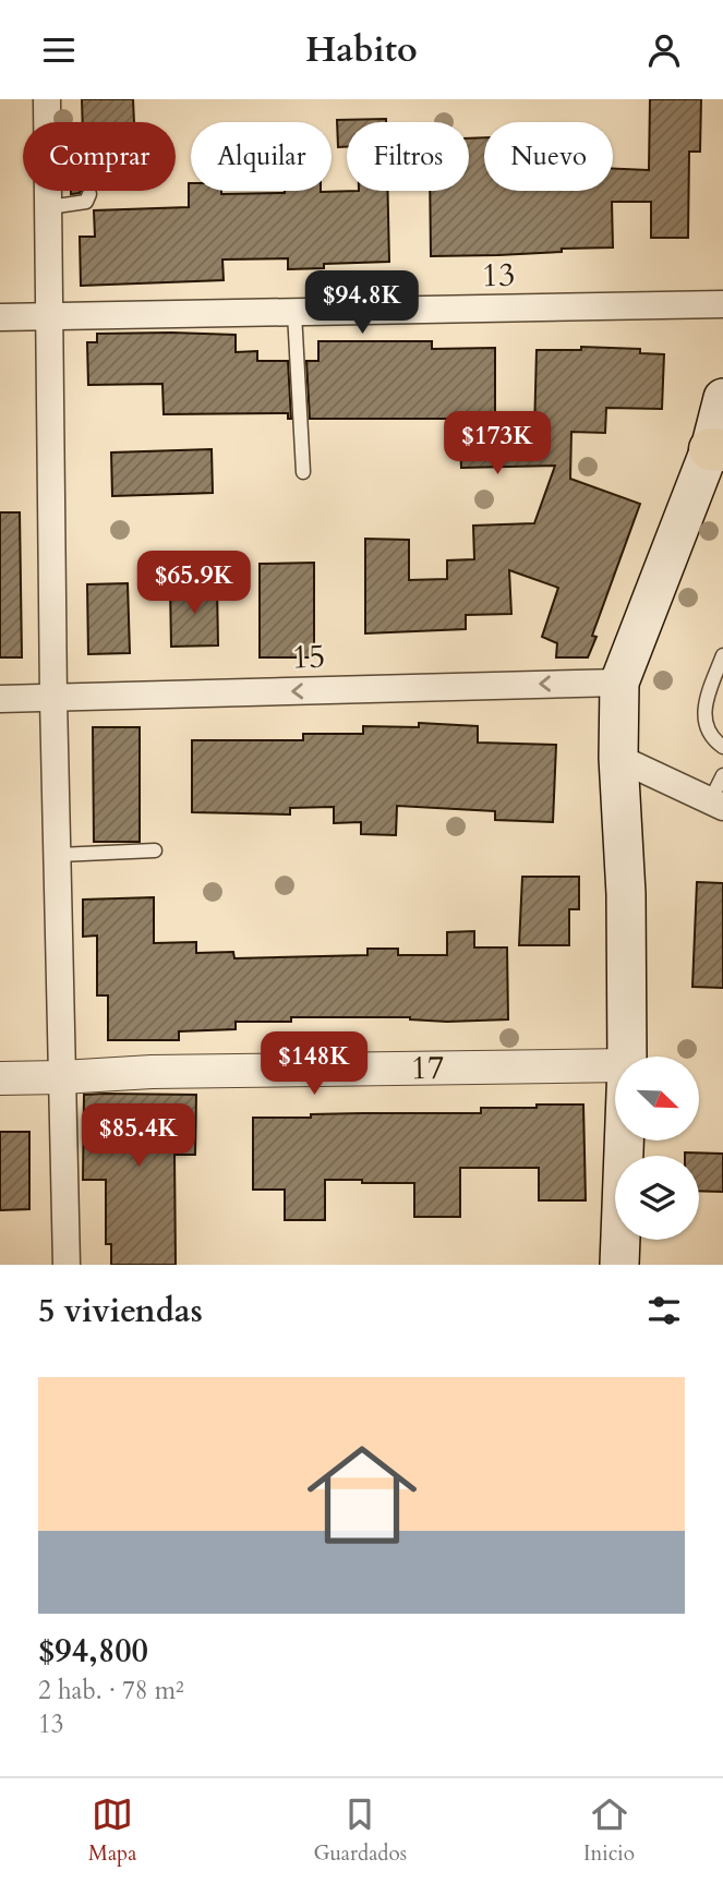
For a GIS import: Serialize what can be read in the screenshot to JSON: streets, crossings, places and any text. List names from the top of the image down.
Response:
{
  "streets": {
    "street": ["13", "15", "17"]
  },
  "one_way": ["15"],
  "north": "bottom right",
  "page": {
    "header": "Habito",
    "chip": [
      "Comprar",
      "Alquilar",
      "Filtros",
      "Nuevo"
    ],
    "price": [
      "$94.8K",
      "$173K",
      "$65.9K",
      "$148K",
      "$85.4K"
    ],
    "heading": "5 viviendas",
    "list": [
      {
        "name": "$94,800",
        "note": "2 hab. · 78 m² · 13"
      }
    ],
    "tabs": ["Mapa", "Guardados", "Inicio"]
  }
}
